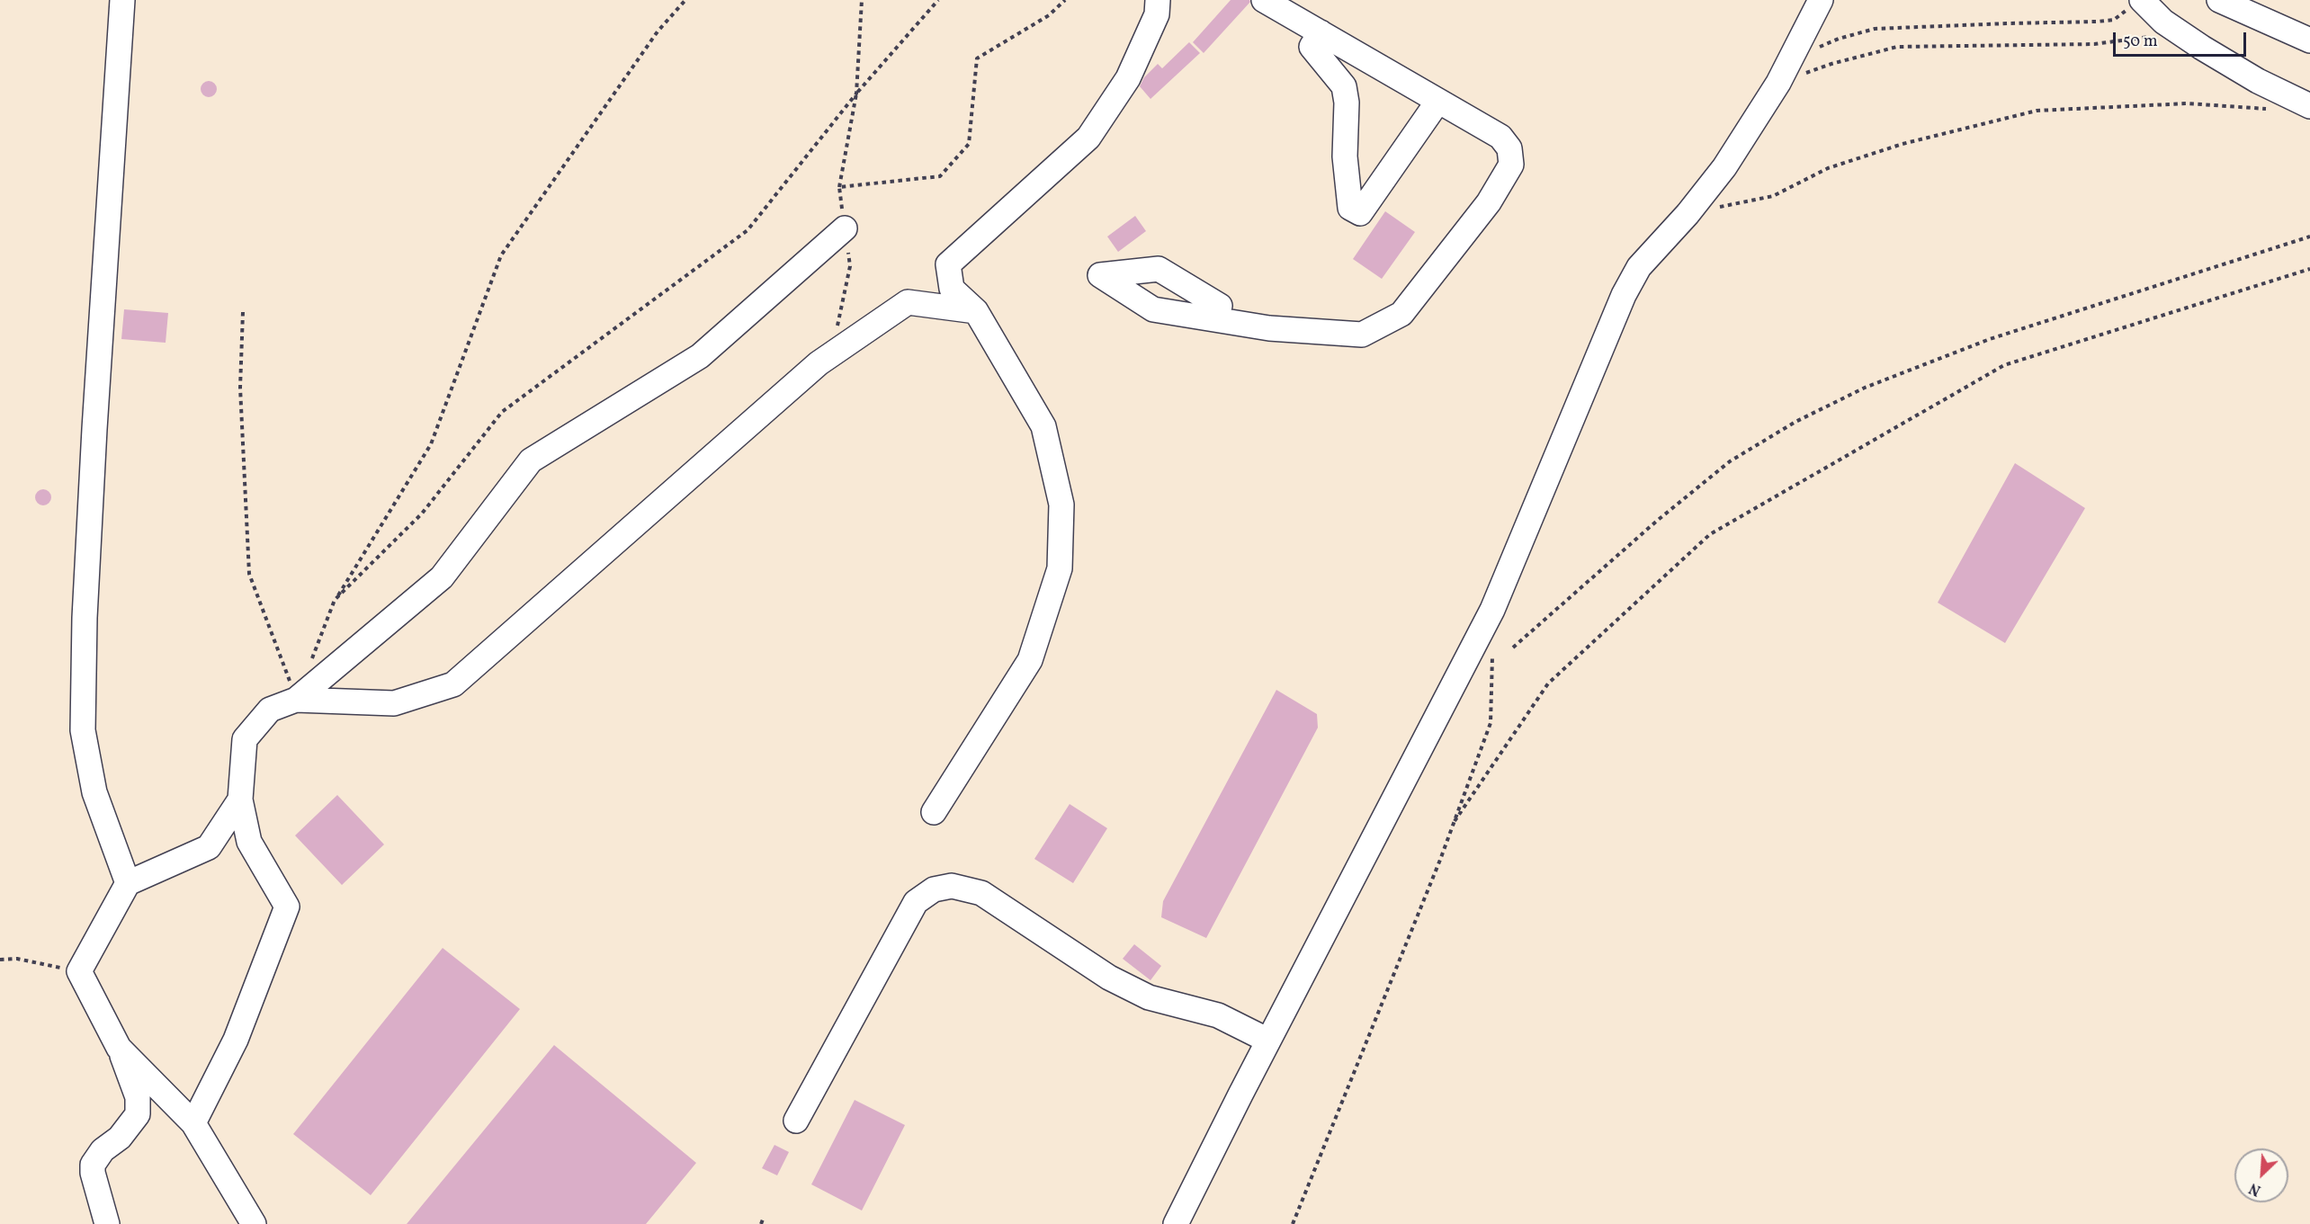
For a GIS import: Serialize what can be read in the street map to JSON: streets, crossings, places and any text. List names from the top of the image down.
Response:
{
  "scale_bar": "50 m",
  "north": "bottom left"
}
